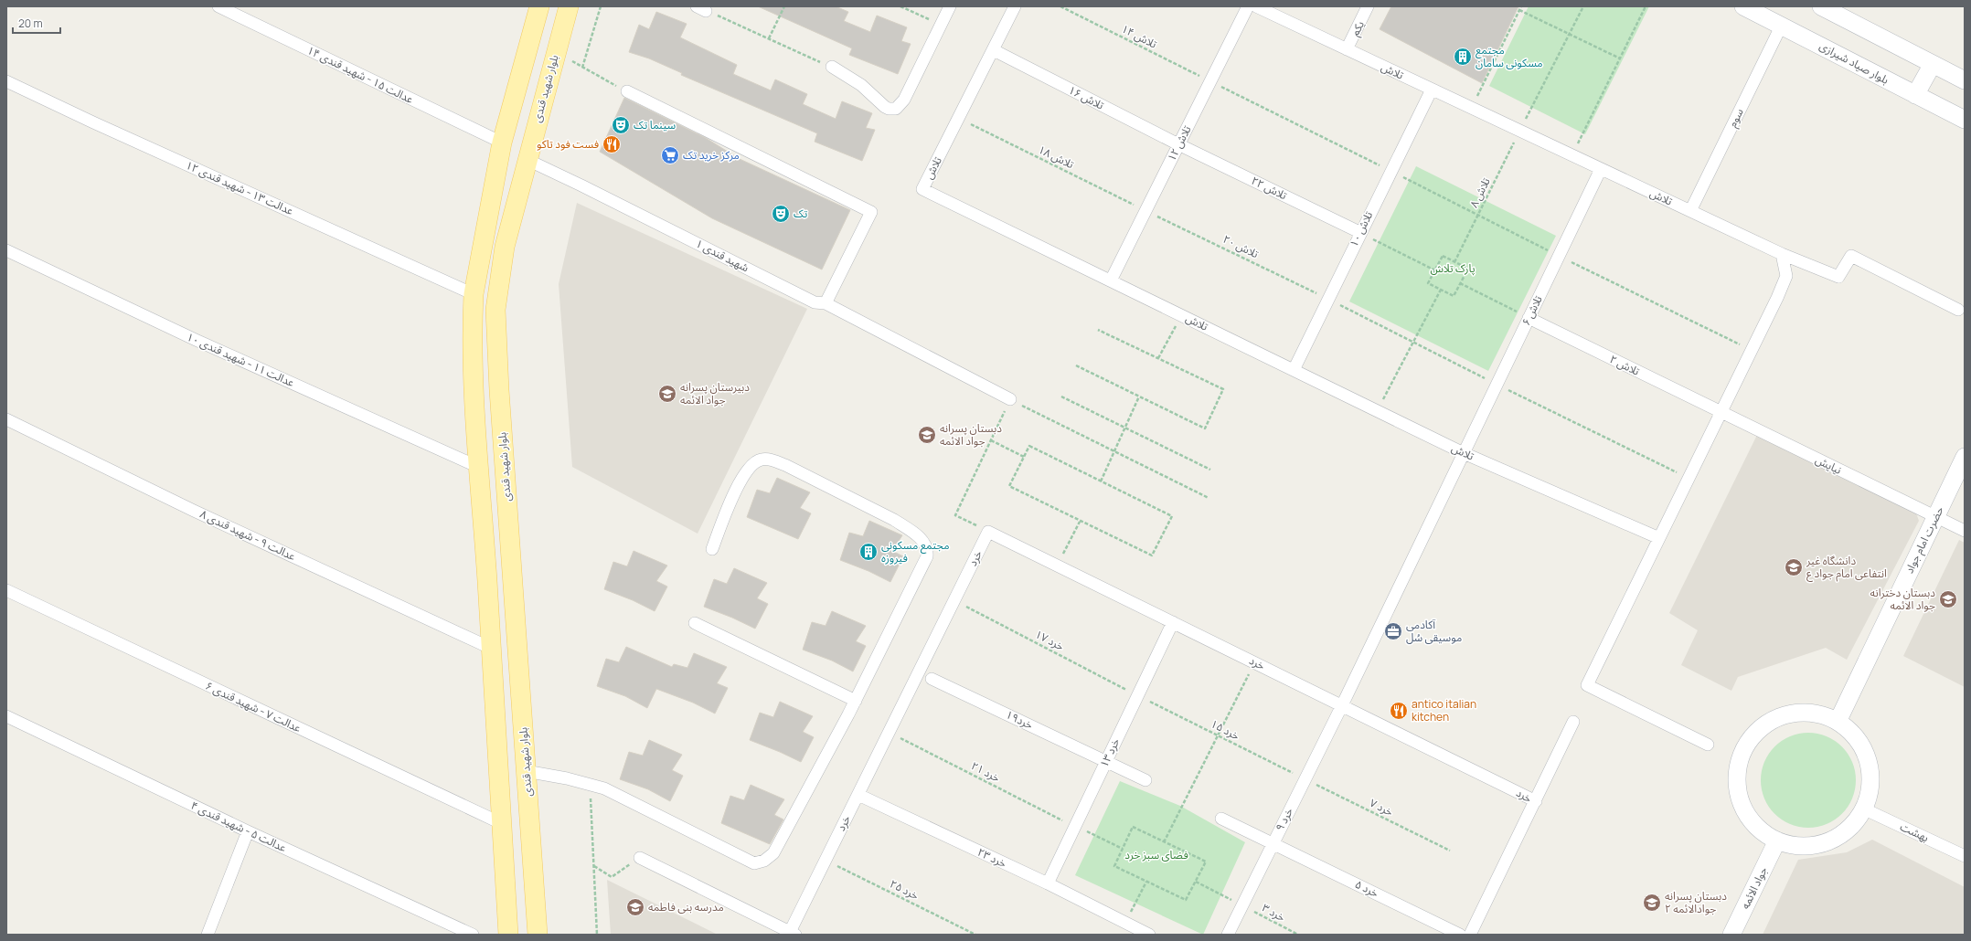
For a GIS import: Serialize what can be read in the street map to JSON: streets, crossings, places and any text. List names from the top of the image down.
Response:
{
  "streets": {
    "main road": ["بلوار شهید قندی"],
    "street": [
      "یکم",
      "بلوار صیاد شیرازی",
      "تلاش",
      "عدالت ۱۵ - شهید قندی ۱۴",
      "تلاش ۱۶",
      "سوم",
      "تلاش ۱۲",
      "عدالت ۱۳ - شهید قندی ۱۲",
      "تلاش ۲۲",
      "تلاش ۱۰",
      "شهيد قندی ۱",
      "تلاش ۶",
      "عدالت ۱۱ - شهید قندی ۱۰",
      "تلاش ۲",
      "نیایش",
      "عدالت ۹ - شهید قندی ۸",
      "حضرت امام جواد",
      "خرد",
      "عدالت ۷ - شهید قندی ۶",
      "خرد۱۹",
      "خرد ۱۳",
      "خرد ۹",
      "عدالت ۵ - شهید قندی ۴",
      "بهشت",
      "خرد ۲۳",
      "جواد الائمه",
      "خرد ۵"
    ],
    "path": [
      "تلاش ۱۴",
      "تلاش ۱۸",
      "تلاش ۸",
      "تلاش ۲۰",
      "خرد ۱۷",
      "خرد ۱۵",
      "خرد ۲۱",
      "خرد ۷",
      "خرد ۲۵",
      "خرد ۳"
    ]
  },
  "crossings": [
    ["یکم", "تلاش"],
    ["تلاش ۱۴", "تلاش ۱۲"],
    ["تلاش ۱۴", "تلاش ۸"],
    ["تلاش ۱۴", "تلاش ۱۰"],
    ["تلاش ۱۴", "تلاش ۶"],
    ["بلوار صیاد شیرازی", "سوم"],
    ["تلاش", "تلاش ۱۶"],
    ["تلاش", "سوم"],
    ["تلاش", "تلاش ۱۲"],
    ["تلاش", "تلاش ۱۸"],
    ["تلاش", "تلاش ۸"],
    ["تلاش", "تلاش ۱۰"],
    ["تلاش", "تلاش ۶"],
    ["بلوار شهید قندی", "شهيد قندی ۱"],
    ["تلاش ۱۶", "تلاش ۱۲"],
    ["تلاش ۱۶", "تلاش ۲۲"],
    ["تلاش ۱۲", "تلاش ۱۸"],
    ["تلاش ۱۲", "تلاش ۲۲"],
    ["تلاش ۱۲", "تلاش ۲۰"],
    ["تلاش ۱۸", "تلاش ۲۰"],
    ["تلاش ۲۲", "تلاش ۱۰"],
    ["تلاش ۱۰", "تلاش ۲۰"],
    ["تلاش ۶", "تلاش ۲"],
    ["تلاش ۲", "نیایش"],
    ["نیایش", "حضرت امام جواد"],
    ["خرد", "خرد ۱۷"],
    ["خرد", "خرد ۱۳"],
    ["خرد", "خرد ۲۱"],
    ["خرد", "خرد ۹"],
    ["خرد", "خرد ۲۳"],
    ["خرد", "خرد ۲۵"],
    ["خرد ۱۷", "خرد ۱۵"],
    ["خرد ۱۷", "خرد ۱۳"],
    ["خرد۱۹", "خرد ۱۳"],
    ["خرد ۱۵", "خرد ۱۳"],
    ["خرد ۱۵", "خرد ۷"],
    ["خرد ۱۵", "خرد ۹"],
    ["خرد ۱۳", "خرد ۲۱"],
    ["خرد ۱۳", "خرد ۲۳"],
    ["خرد ۷", "خرد ۹"],
    ["خرد ۹", "خرد ۵"],
    ["خرد ۹", "خرد ۳"]
  ],
  "parks": ["پارک تلاش", "فضای سبز خرد"],
  "places": {
    "building": ["مجتمع مسکونی سامان", "مجتمع مسکونی فیروزه"],
    "theatre": ["سینما تک", "تک"],
    "restaurant": ["فست فود تاکو", "antico italian kitchen"],
    "supermarket": ["مرکز خرید تک"],
    "school or university": [
      "دبیرستان پسرانه جواد الائمه",
      "دبستان پسرانه جواد الائمه",
      "دانشگاه غیر انتفاعی امام جواد ع",
      "دبستان دخترانه جواد الائمه",
      "دبستان پسرانه جوادالائمه ۲",
      "مدرسه بنی فاطمه"
    ],
    "office": ["آکادمی موسیقی سُل"]
  },
  "scale_bar": "20 m"
}
